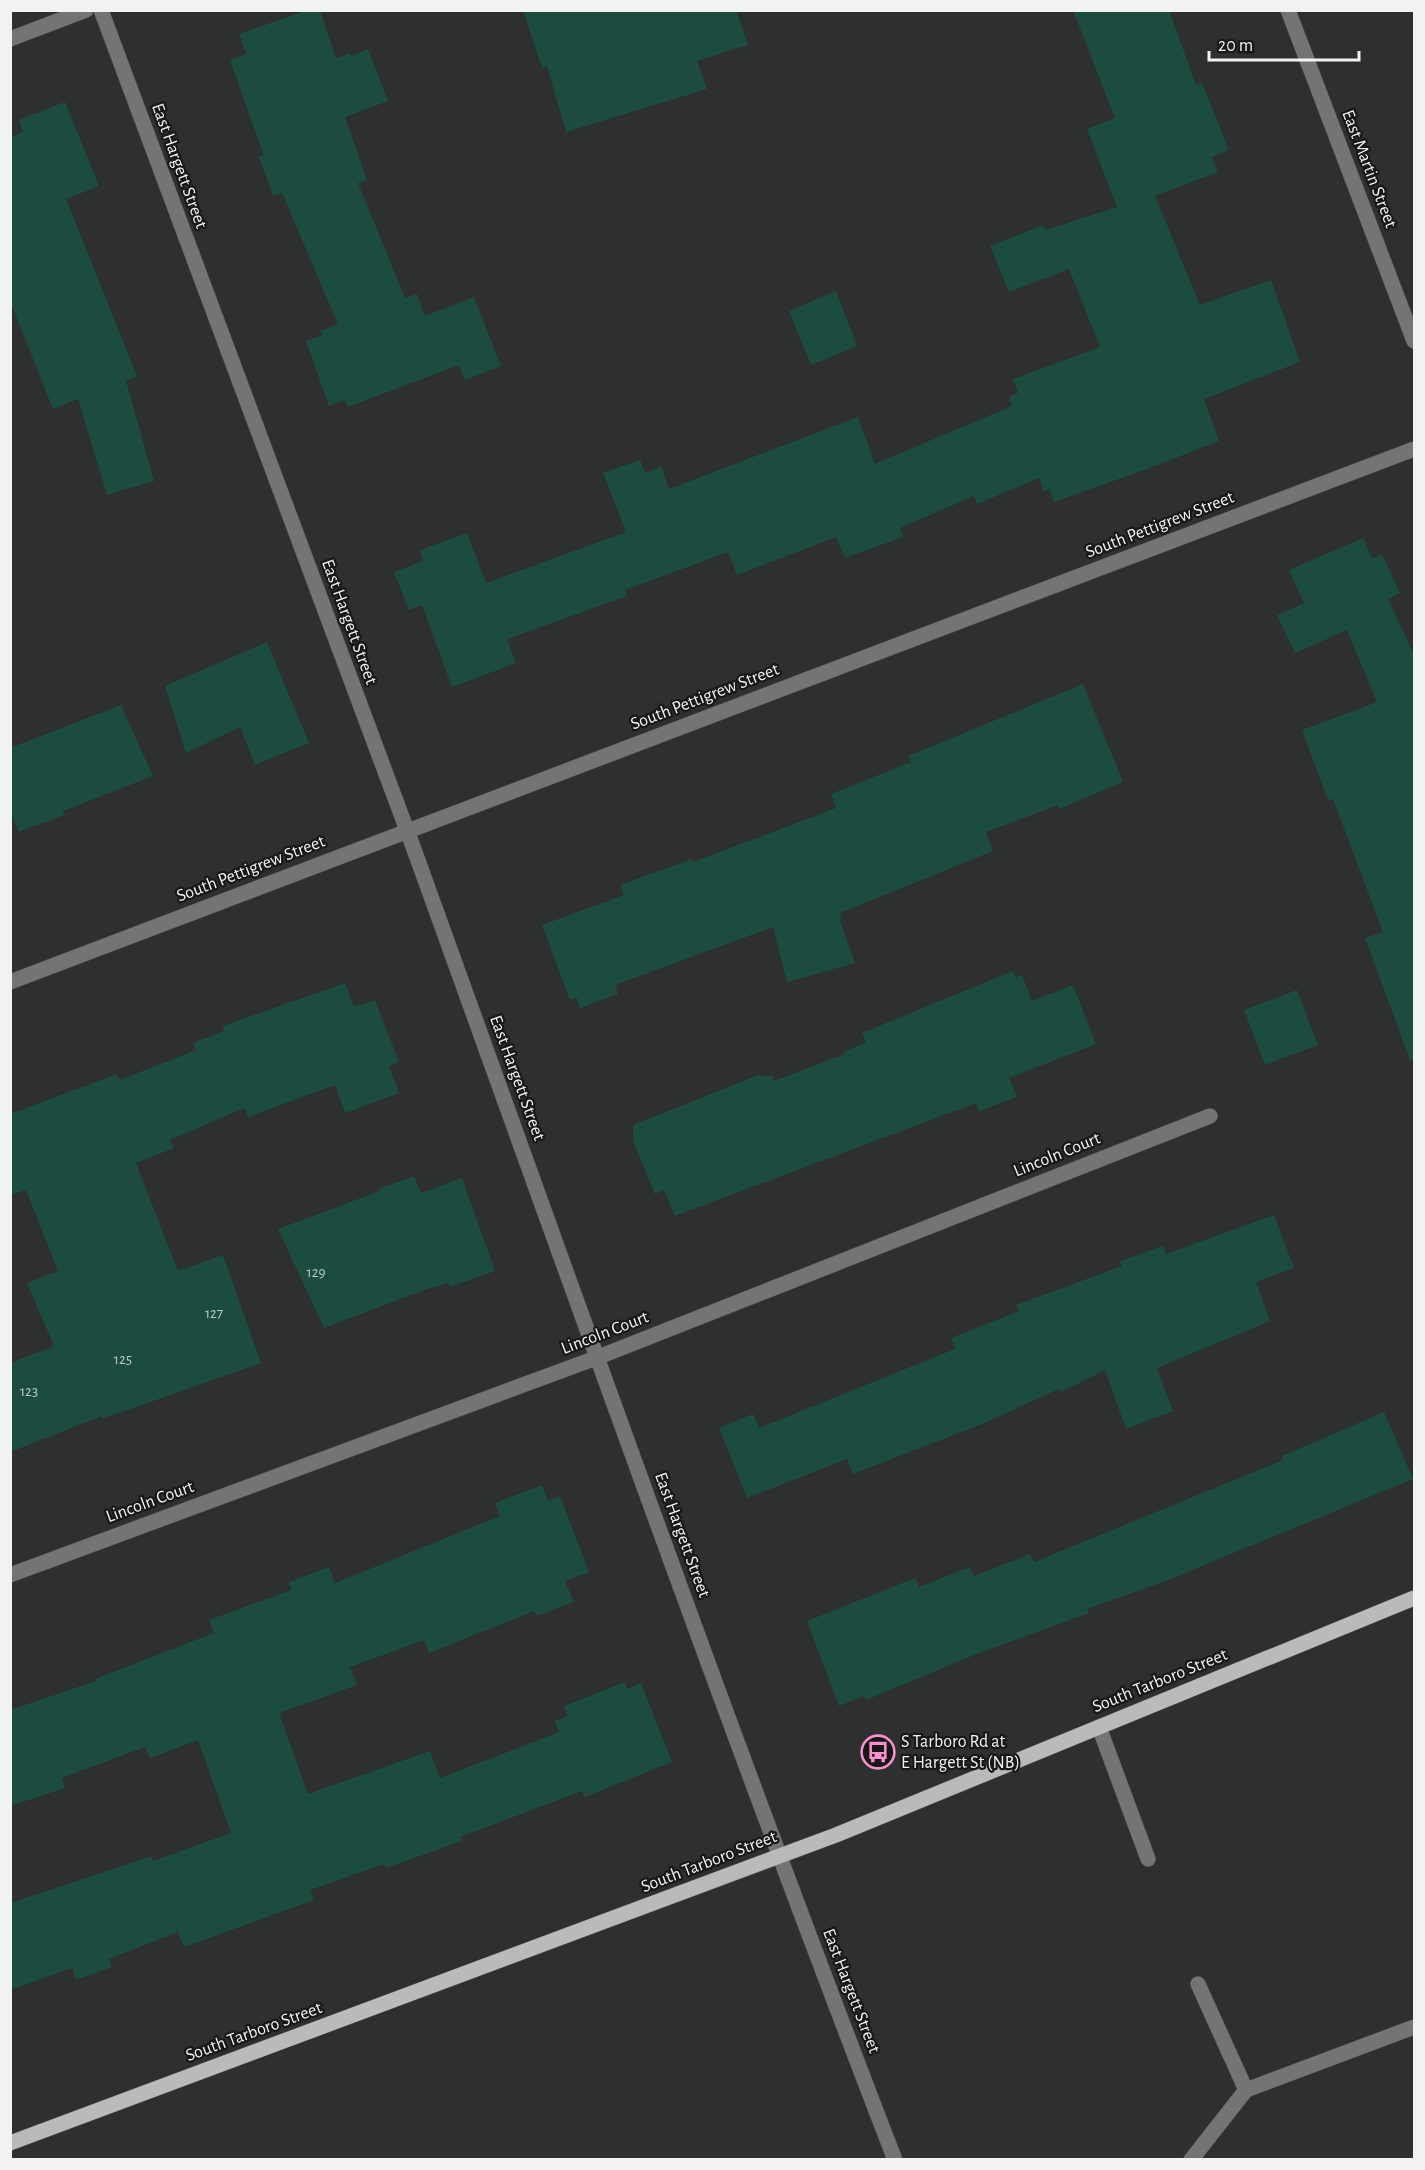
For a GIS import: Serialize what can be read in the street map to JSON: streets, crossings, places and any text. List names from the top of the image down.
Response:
{
  "streets": {
    "main road": ["South Tarboro Street"],
    "street": [
      "East Hargett Street",
      "East Martin Street",
      "South Pettigrew Street",
      "Lincoln Court"
    ]
  },
  "crossings": [
    ["East Hargett Street", "South Pettigrew Street"],
    ["East Hargett Street", "Lincoln Court"],
    ["East Hargett Street", "South Tarboro Street"]
  ],
  "places": {
    "bus stop": ["S Tarboro Rd at E Hargett St (NB)"]
  },
  "house_numbers": [
    "129",
    "127",
    "125",
    "123"
  ],
  "scale_bar": "20 m"
}
